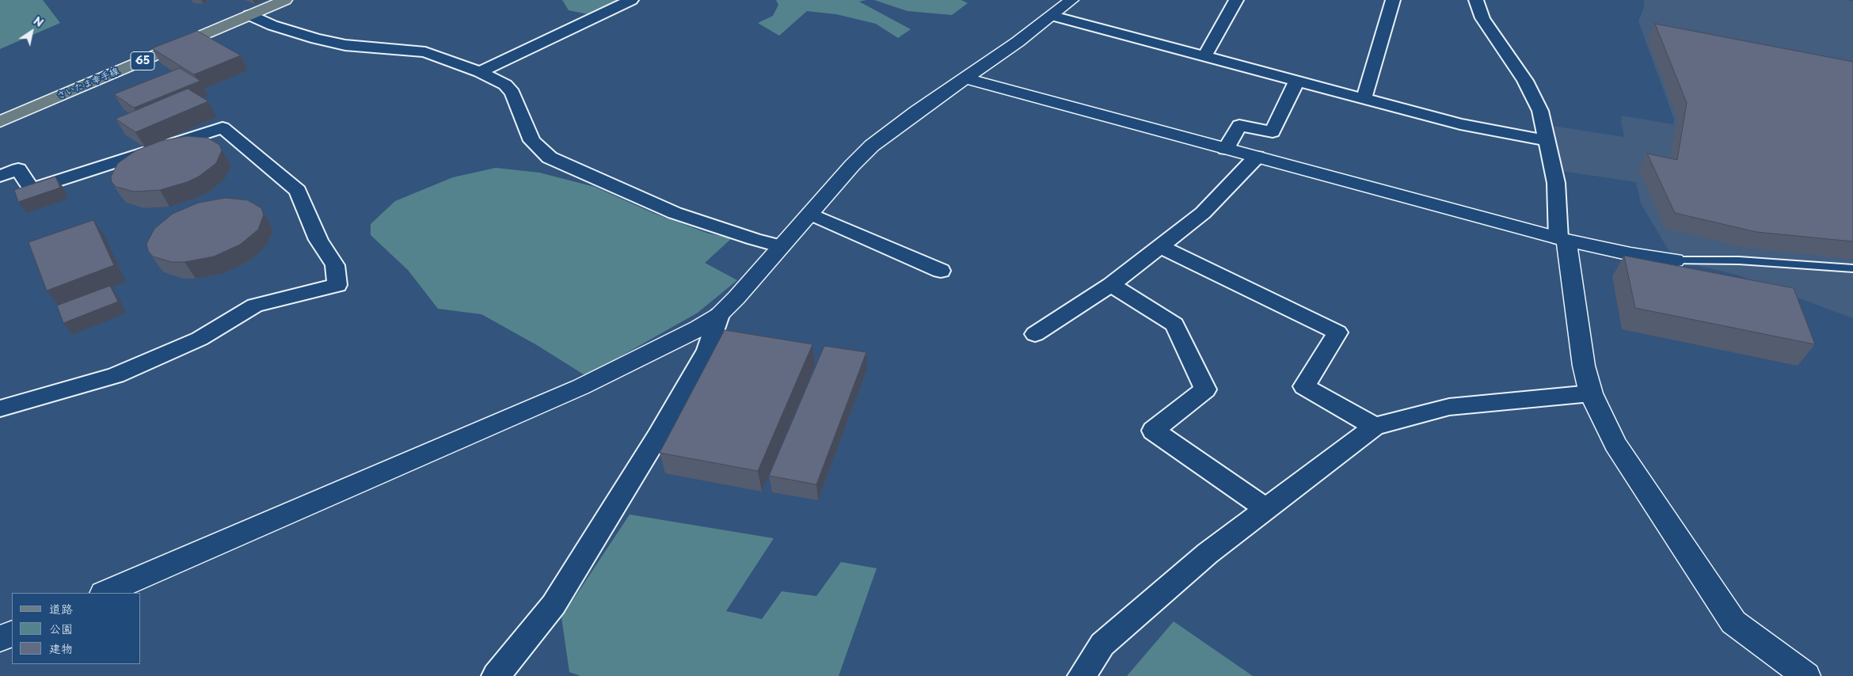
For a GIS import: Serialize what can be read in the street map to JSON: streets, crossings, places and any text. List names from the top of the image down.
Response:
{
  "streets": {
    "main road": ["65", "さいたま幸手線"]
  },
  "legend": ["道路", "公園", "建物"],
  "north": "top right"
}
